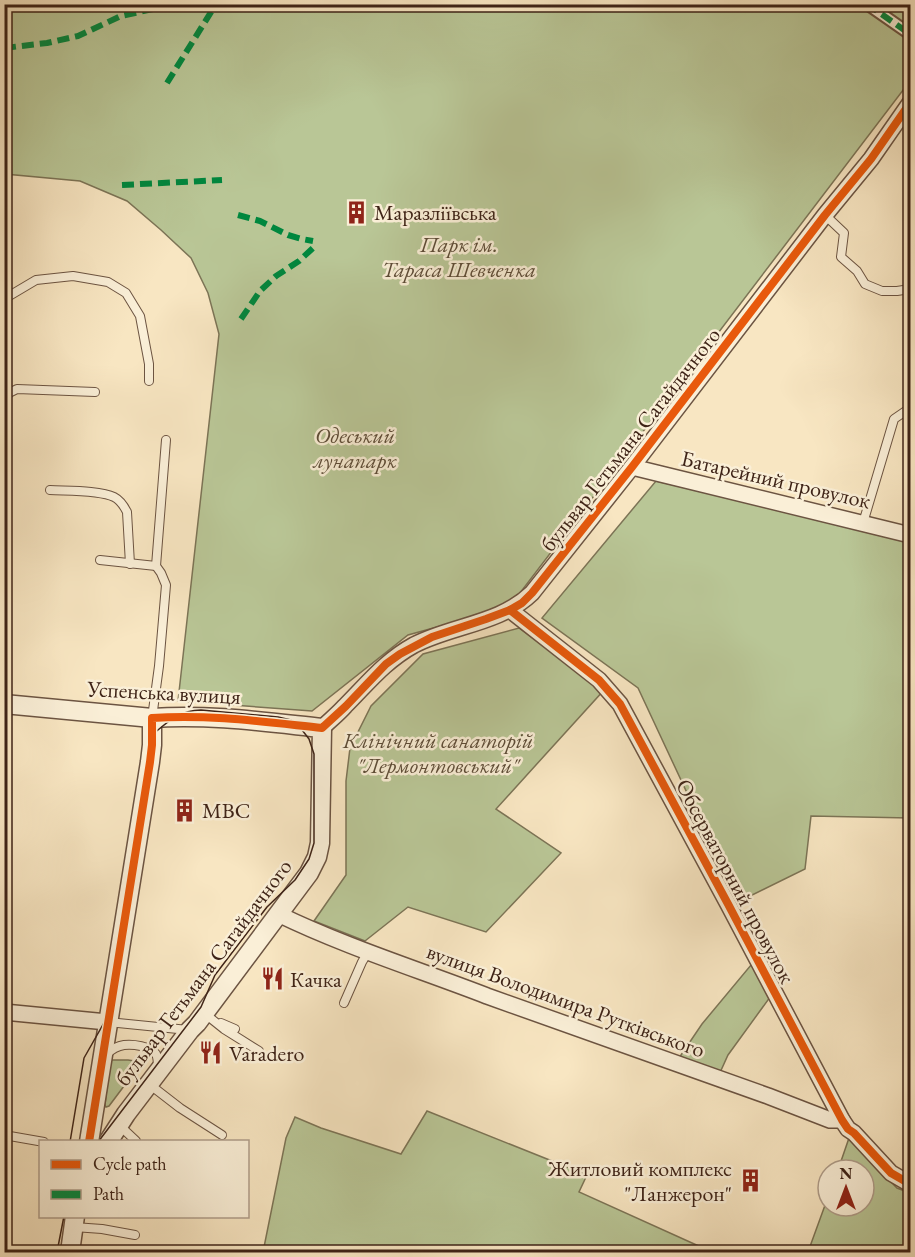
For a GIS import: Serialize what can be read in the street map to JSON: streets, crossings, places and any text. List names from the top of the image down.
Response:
{
  "streets": {
    "street": [
      "бульвар Гетьмана Сагайдачного",
      "Батарейний провулок",
      "Успенська вулиця",
      "Обсерваторний провулок",
      "вулиця Володимира Рутківського"
    ]
  },
  "crossings": [
    ["бульвар Гетьмана Сагайдачного", "Батарейний провулок"],
    ["бульвар Гетьмана Сагайдачного", "Успенська вулиця"],
    ["бульвар Гетьмана Сагайдачного", "Обсерваторний провулок"],
    ["бульвар Гетьмана Сагайдачного", "вулиця Володимира Рутківського"],
    ["Обсерваторний провулок", "вулиця Володимира Рутківського"]
  ],
  "parks": ["Парк ім. Тараса Шевченка", "Одеський лунапарк", "Клінічний санаторій \"Лермонтовський\""],
  "places": {
    "building": ["Маразліївська", "МВС", "Житловий комплекс \"Ланжерон\""],
    "restaurant": ["Качка", "Varadero"]
  },
  "legend": ["Cycle path", "Path"],
  "north": "top"
}
